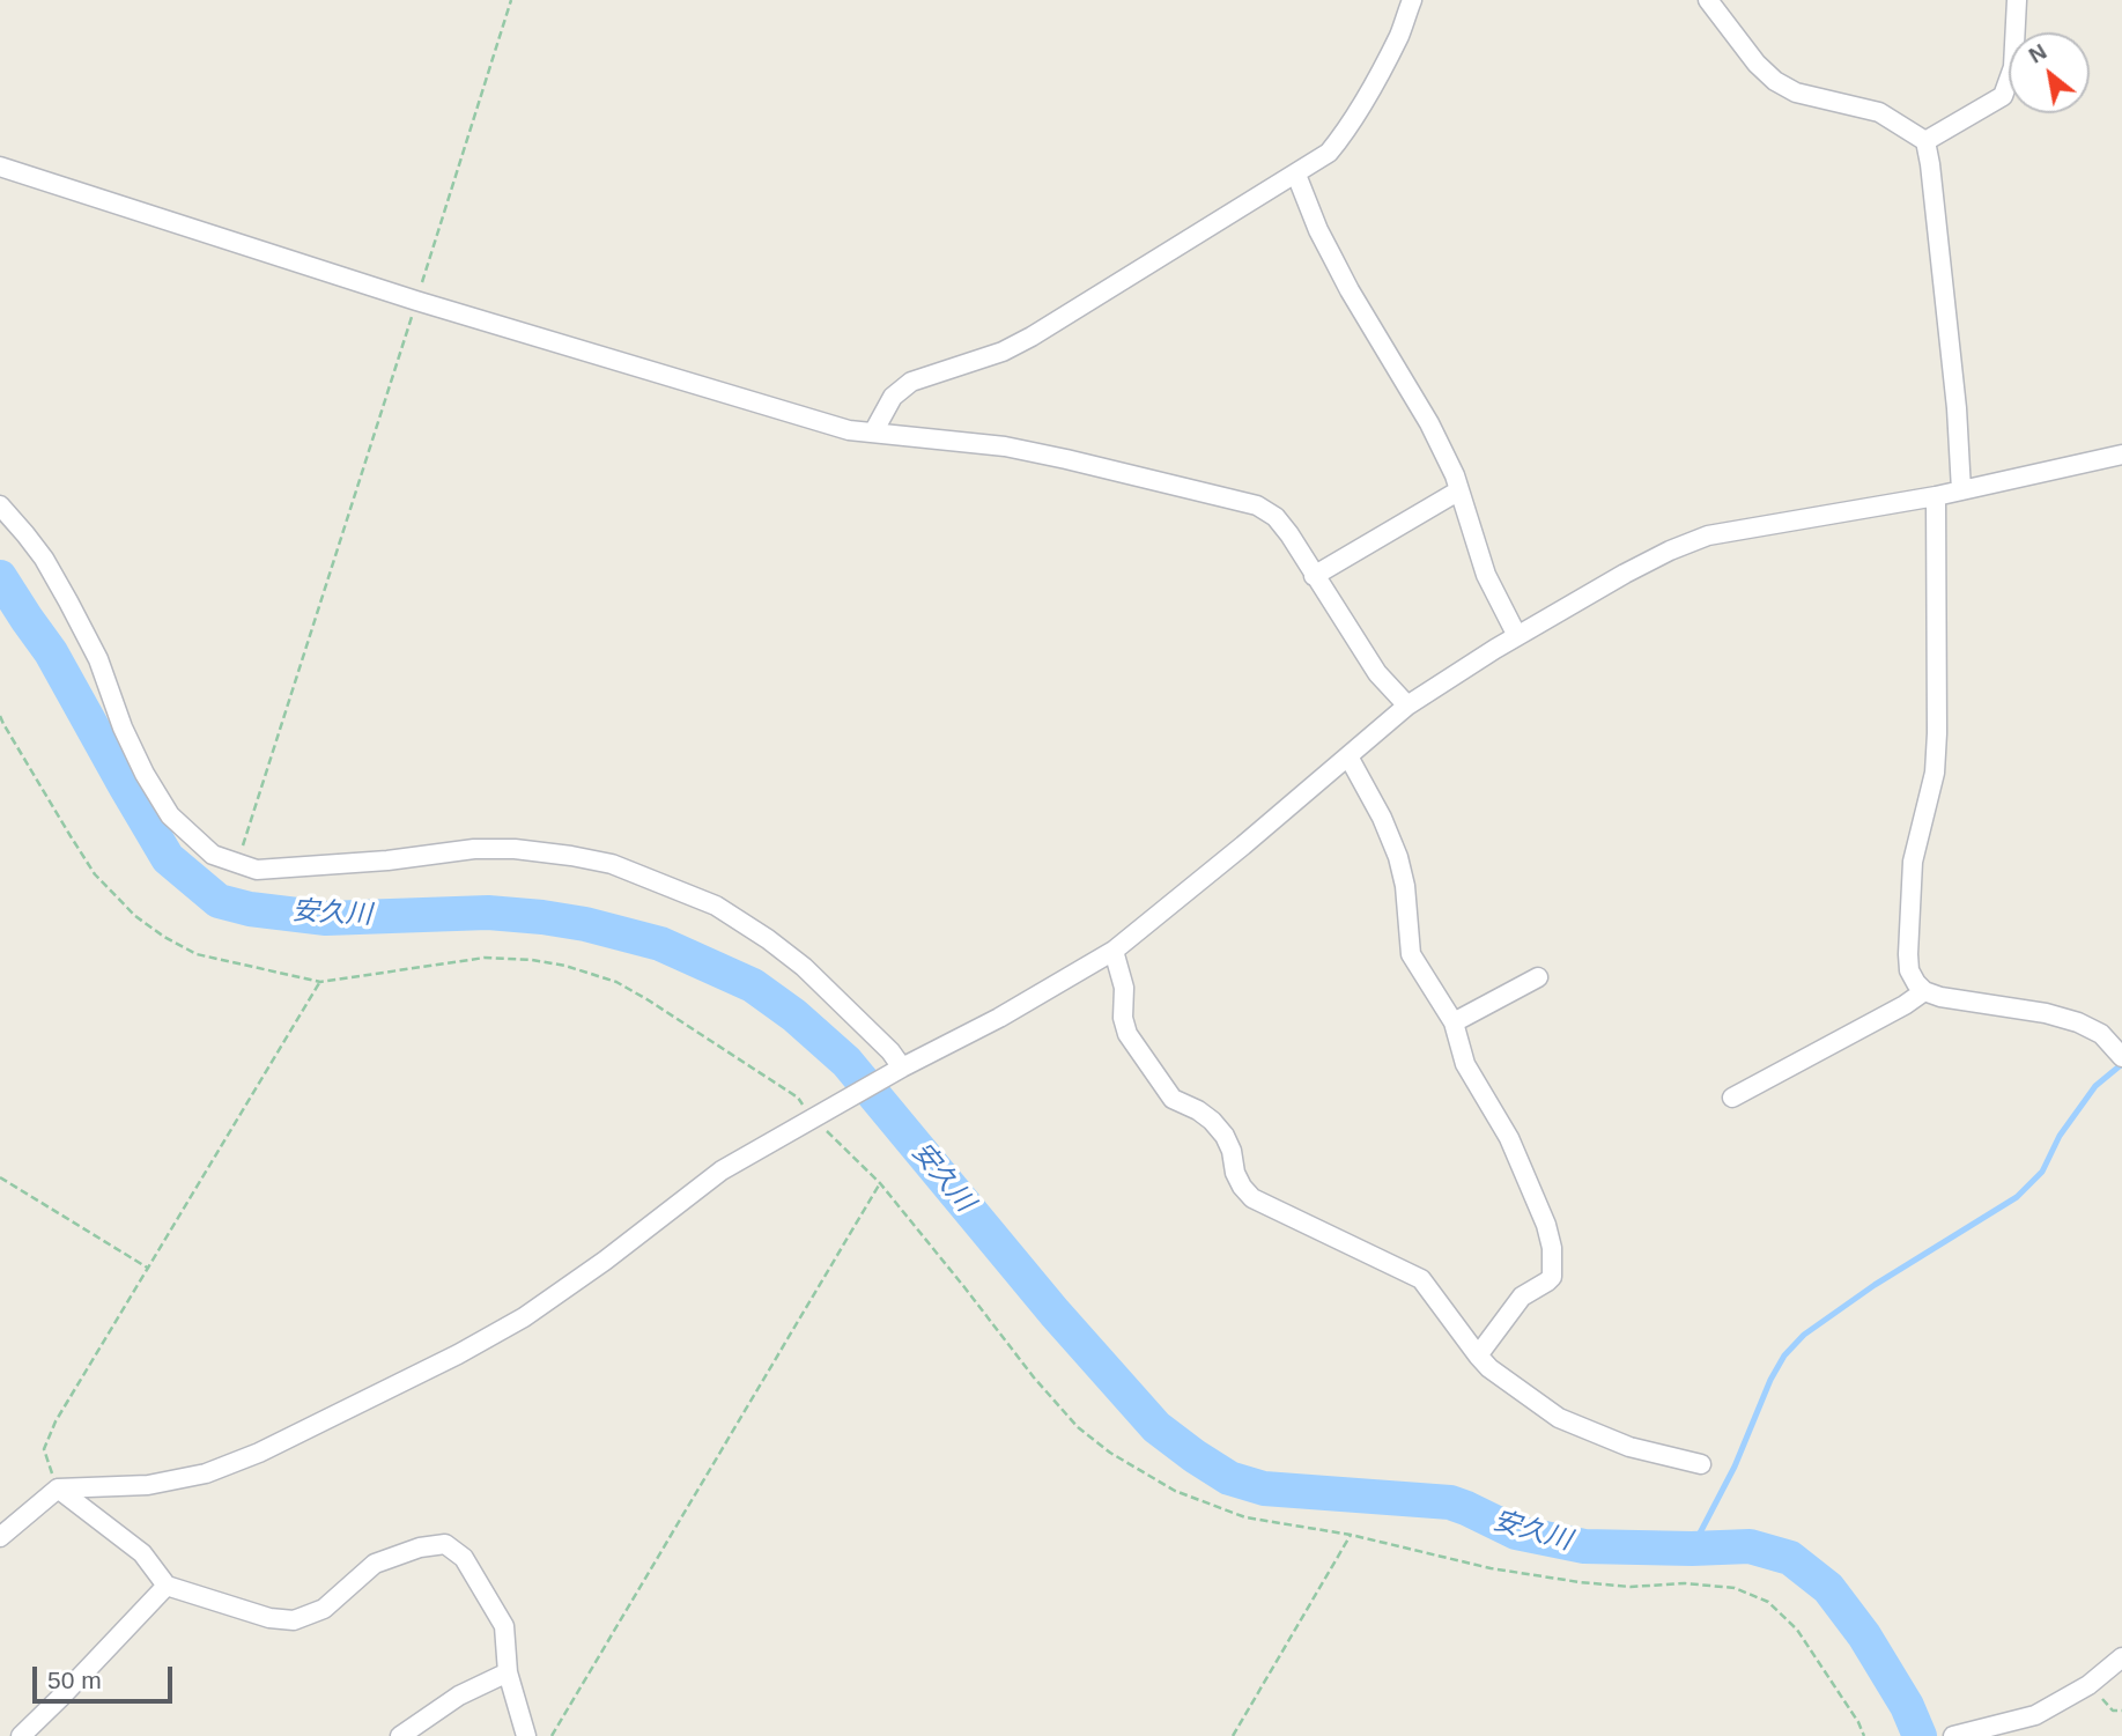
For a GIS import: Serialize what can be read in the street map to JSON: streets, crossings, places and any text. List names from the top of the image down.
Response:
{
  "water": ["安久川"],
  "scale_bar": "50 m",
  "north": "top left"
}
